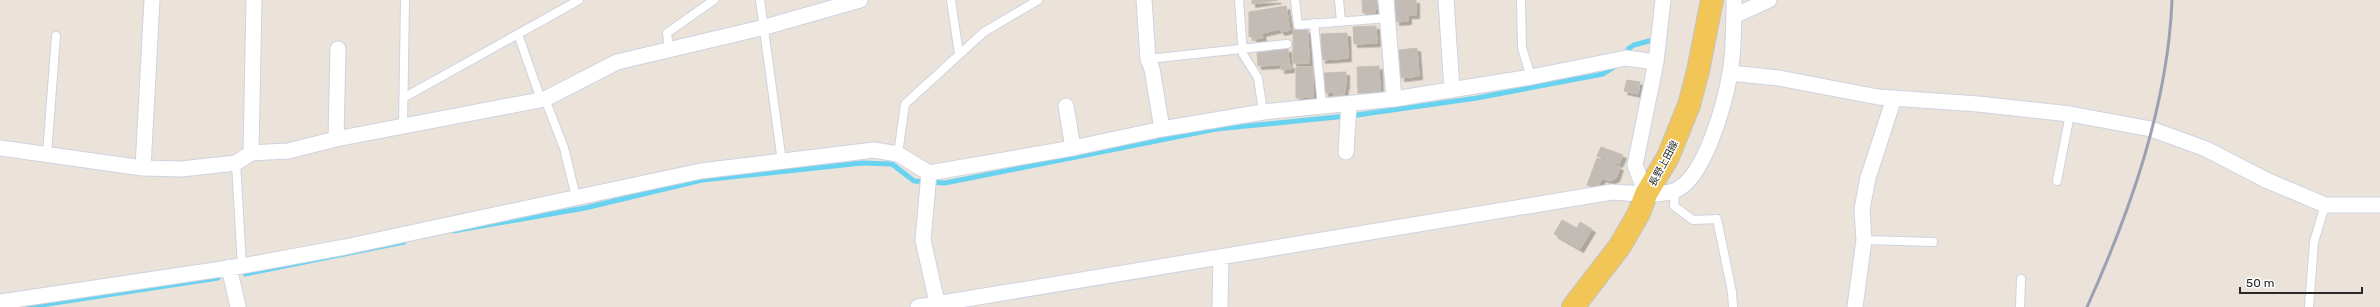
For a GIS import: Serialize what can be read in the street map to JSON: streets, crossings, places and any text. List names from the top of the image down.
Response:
{
  "streets": {
    "main road": ["長野上田線"]
  },
  "scale_bar": "50 m"
}
